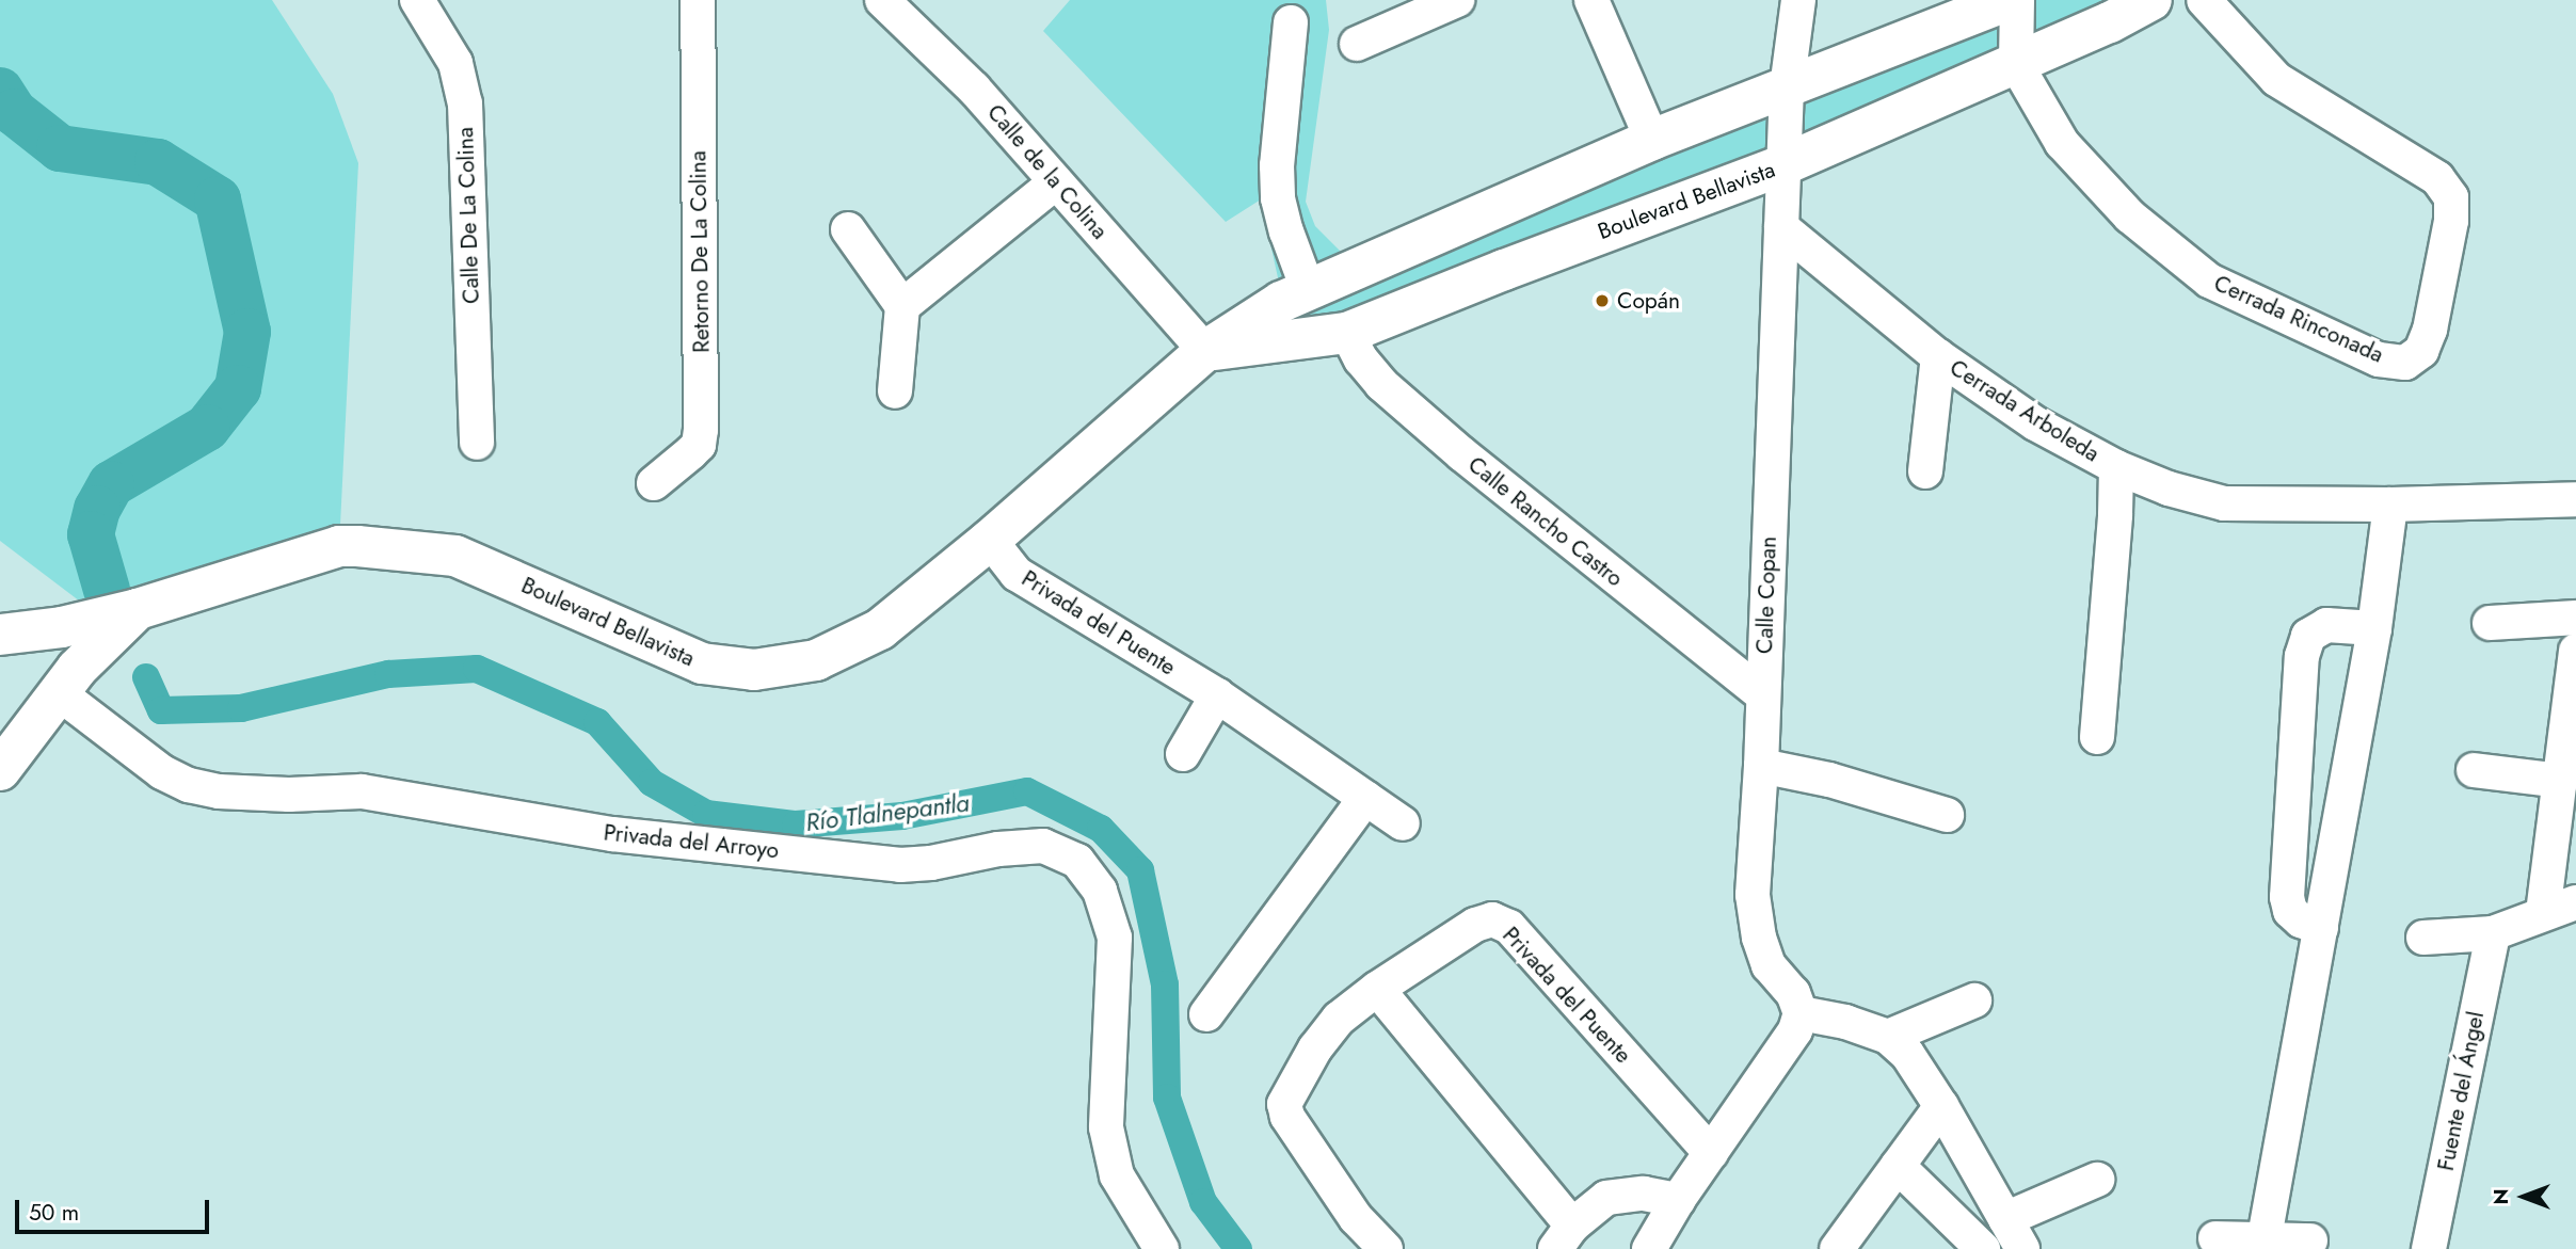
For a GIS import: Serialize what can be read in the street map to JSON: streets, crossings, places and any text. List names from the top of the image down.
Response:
{
  "streets": {
    "main road": ["Boulevard Bellavista"],
    "street": [
      "Calle de la Colina",
      "Calle De La Colina",
      "Retorno De La Colina",
      "Cerrada Rinconada",
      "Cerrada Arboleda",
      "Calle Rancho Castro",
      "Calle Copan",
      "Privada del Puente",
      "Privada del Arroyo",
      "Fuente del Ángel"
    ]
  },
  "crossings": [
    ["Calle de la Colina", "Boulevard Bellavista"],
    ["Boulevard Bellavista", "Cerrada Rinconada"],
    ["Boulevard Bellavista", "Calle Rancho Castro"],
    ["Boulevard Bellavista", "Calle Copan"],
    ["Boulevard Bellavista", "Privada del Puente"],
    ["Boulevard Bellavista", "Privada del Arroyo"],
    ["Cerrada Arboleda", "Calle Copan"],
    ["Calle Rancho Castro", "Calle Copan"]
  ],
  "water": ["Río Tlalnepantla"],
  "places": ["Copán"],
  "scale_bar": "50 m",
  "north": "left"
}
